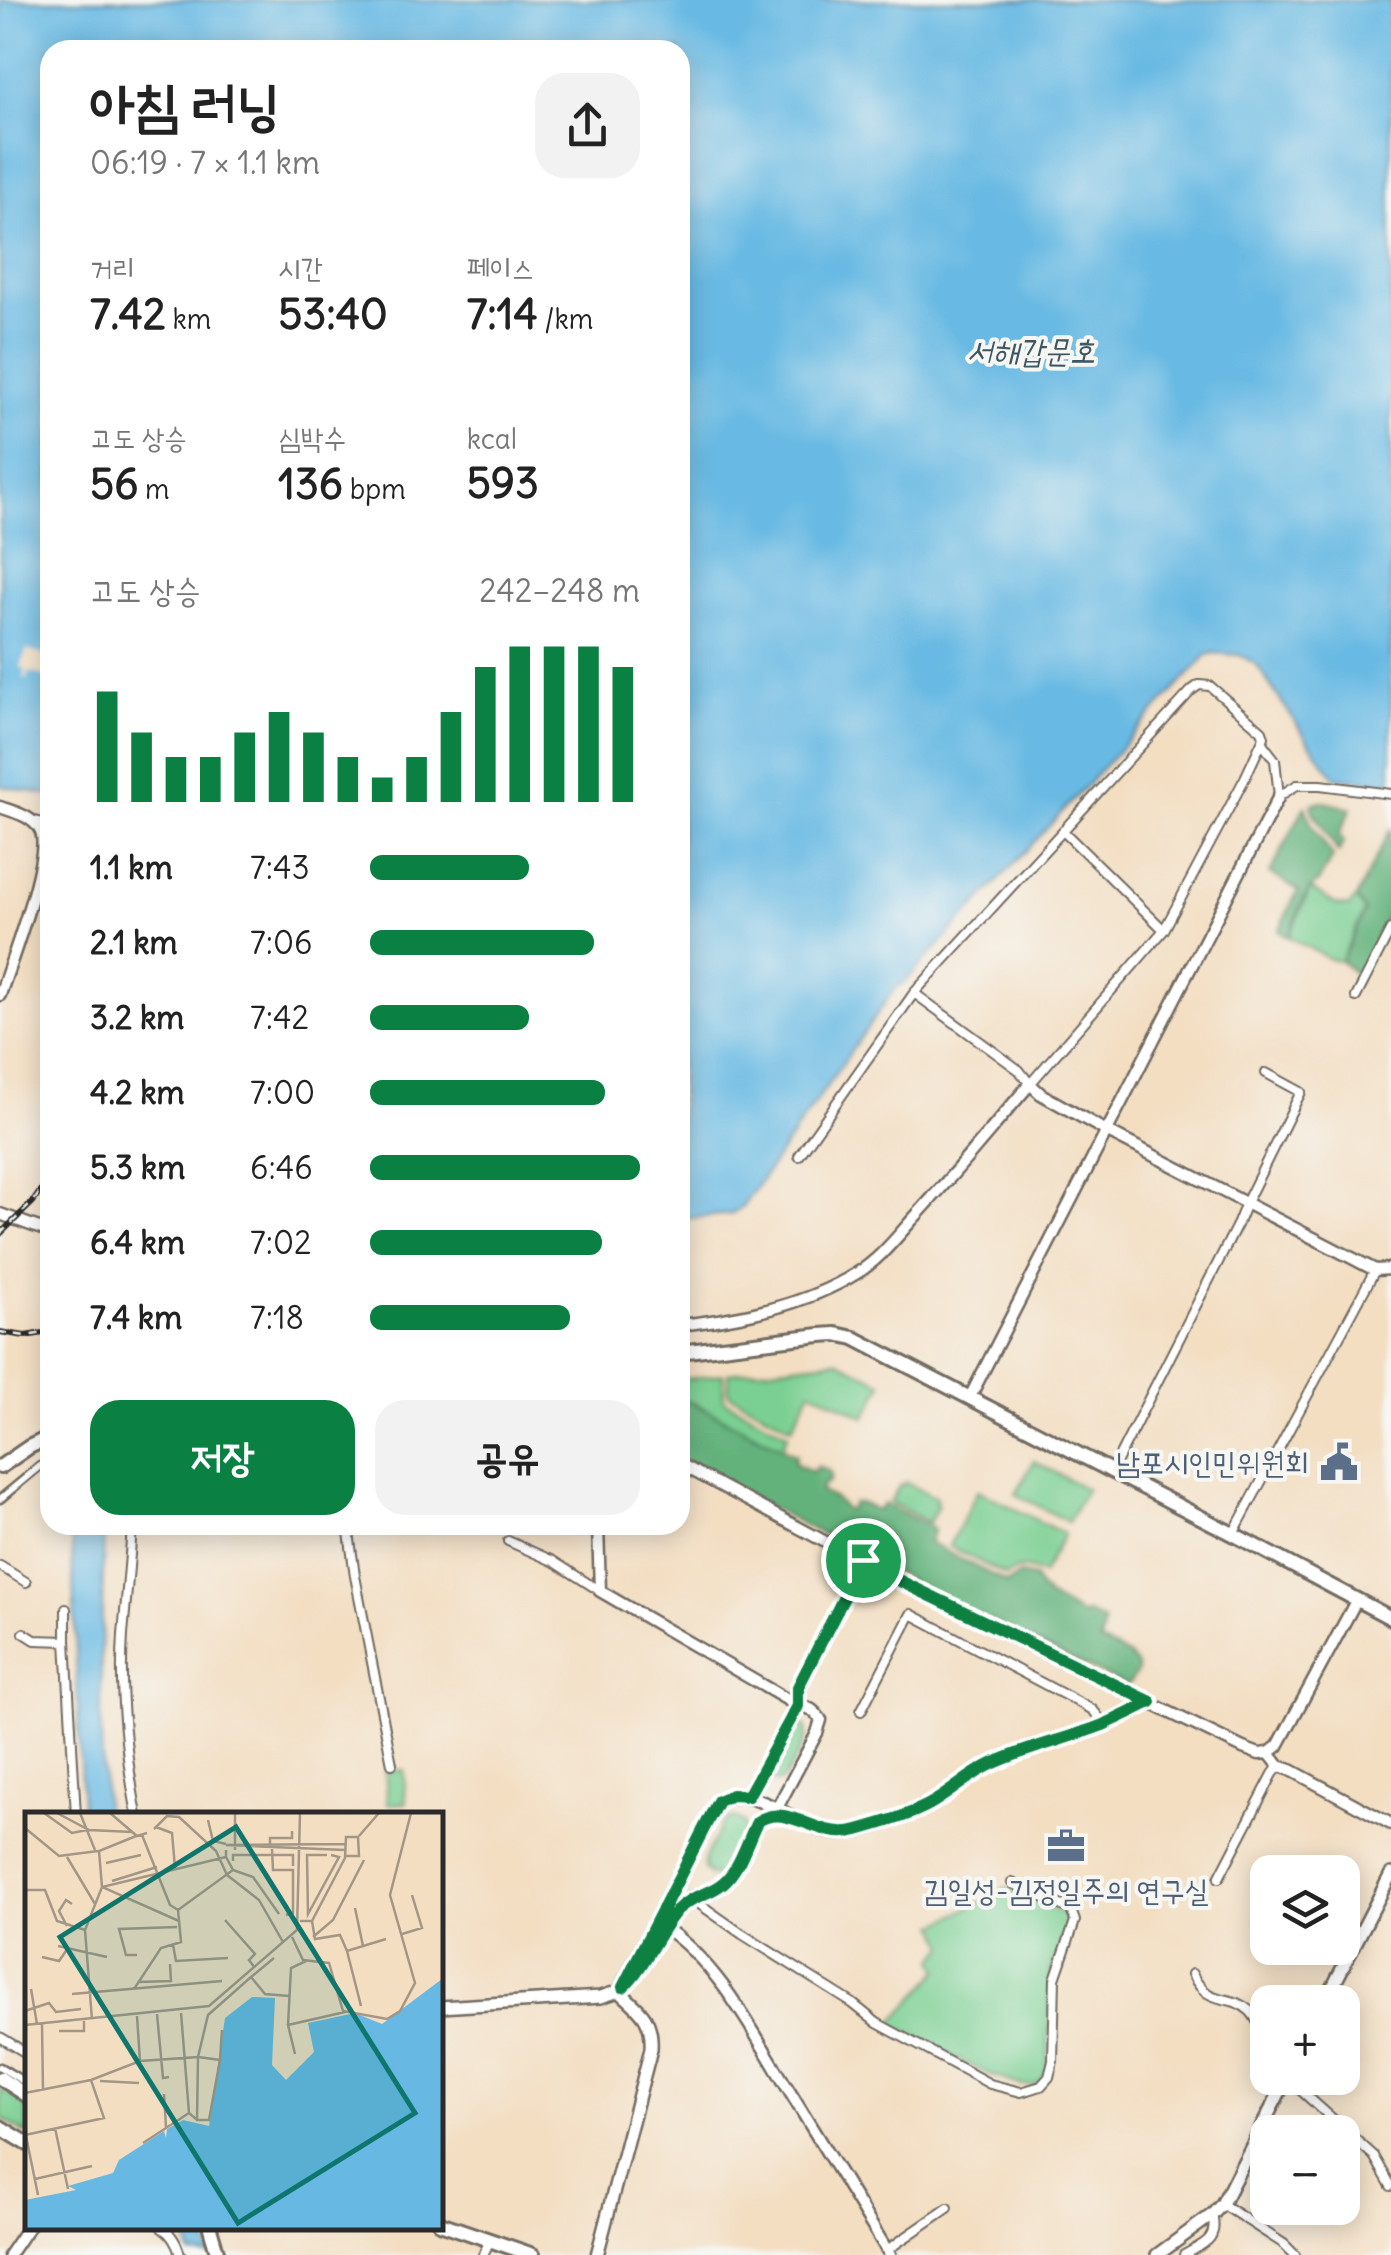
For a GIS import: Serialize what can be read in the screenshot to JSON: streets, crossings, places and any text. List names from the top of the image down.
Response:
{
  "water": ["서해갑문호"],
  "places": {
    "public building": ["남포시인민위원회"],
    "office": ["김일성-김정일주의 연구실"]
  },
  "page": {
    "heading": ["아침 러닝", "06:19 · 7 × 1.1 km"],
    "stats": [
      ["거리", "7.42 km"],
      ["시간", "53:40"],
      ["페이스", "7:14 /km"],
      ["고도 상승", "56 m"],
      ["심박수", "136 bpm"],
      ["kcal", "593"]
    ],
    "chart": ["고도 상승", "242–248 m"],
    "list": [
      {
        "name": "1.1 km",
        "note": "7:43"
      },
      {
        "name": "2.1 km",
        "note": "7:06"
      },
      {
        "name": "3.2 km",
        "note": "7:42"
      },
      {
        "name": "4.2 km",
        "note": "7:00"
      },
      {
        "name": "5.3 km",
        "note": "6:46"
      },
      {
        "name": "6.4 km",
        "note": "7:02"
      },
      {
        "name": "7.4 km",
        "note": "7:18"
      }
    ],
    "buttons": ["저장", "공유"],
    "map_buttons": ["+", "−"]
  }
}
